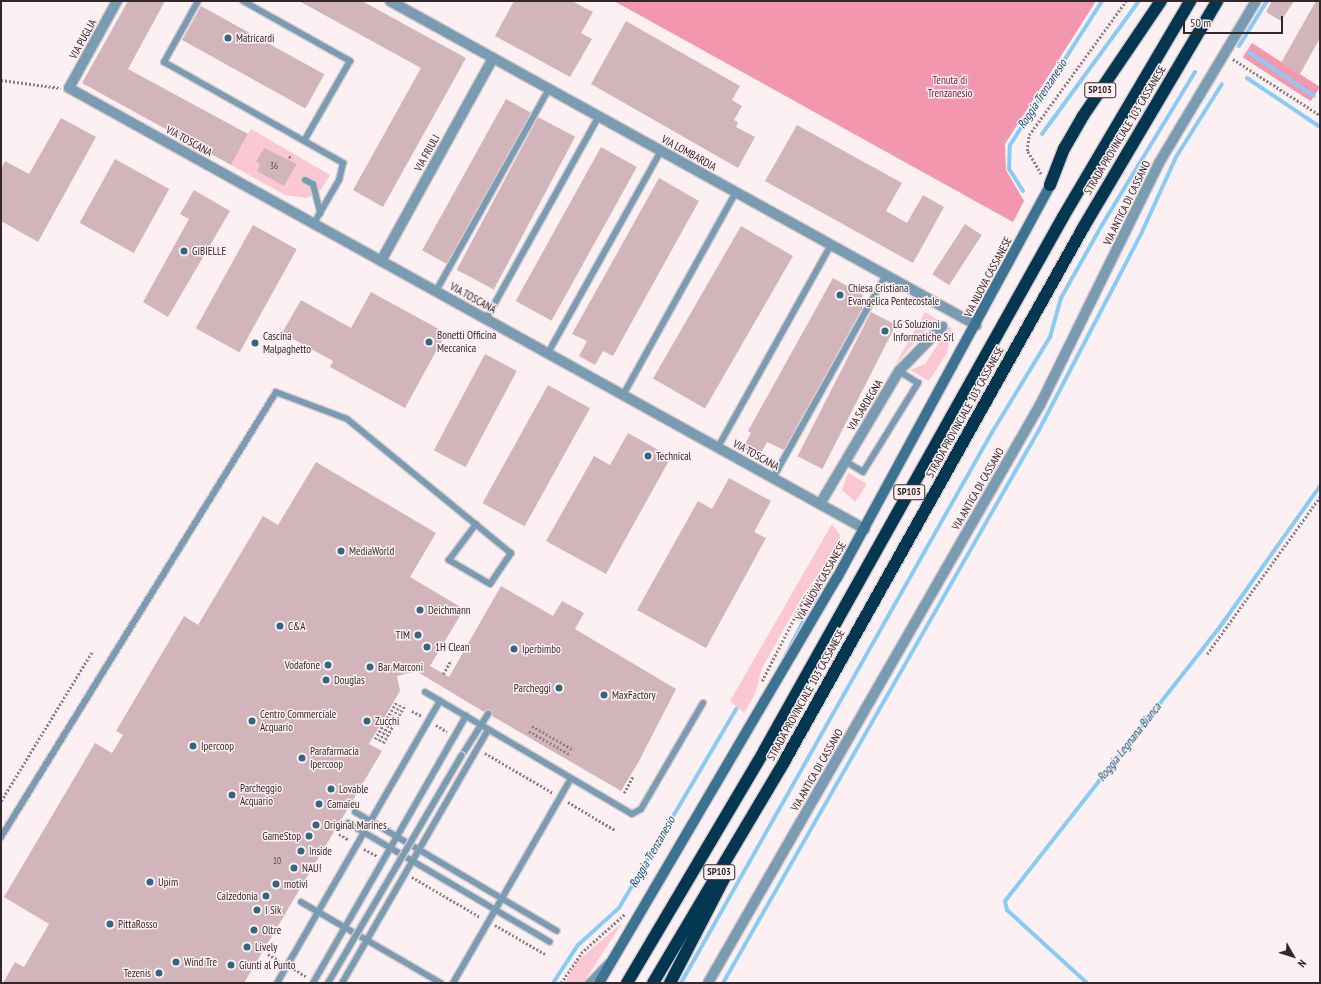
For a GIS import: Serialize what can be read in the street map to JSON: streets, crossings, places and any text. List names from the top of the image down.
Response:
{
  "streets": {
    "highway": ["SP103", "STRADA PROVINCIALE 103 CASSANESE"],
    "street": [
      "VIA PUGLIA",
      "VIA TOSCANA",
      "VIA FRIULI",
      "VIA LOMBARDIA",
      "VIA ANTICA DI CASSANO",
      "VIA NUOVA CASSANESE",
      "VIA SARDEGNA"
    ]
  },
  "crossings": [
    ["VIA PUGLIA", "VIA TOSCANA"],
    ["SP103", "STRADA PROVINCIALE 103 CASSANESE"],
    ["SP103", "VIA NUOVA CASSANESE"],
    ["VIA TOSCANA", "VIA FRIULI"],
    ["VIA TOSCANA", "VIA NUOVA CASSANESE"],
    ["VIA TOSCANA", "VIA SARDEGNA"],
    ["VIA FRIULI", "VIA LOMBARDIA"],
    ["VIA LOMBARDIA", "VIA NUOVA CASSANESE"]
  ],
  "water": ["Roggia Trenzanesio", "Roggia Legnana Bianca"],
  "parks": ["Tenuta di Trenzanesio"],
  "places": [
    "Matricardi",
    "GIBIELLE",
    "Chiesa Cristiana Evangelica Pentecostale",
    "LG Soluzioni Informatiche Srl",
    "Bonetti Officina Meccanica",
    "Cascina Malpaghetto",
    "Technical",
    "MediaWorld",
    "Deichmann",
    "C&A",
    "TIM",
    "1H Clean",
    "Iperbimbo",
    "Vodafone",
    "Bar Marconi",
    "Douglas",
    "Parcheggi",
    "MaxFactory",
    "Centro Commerciale Acquario",
    "Zucchi",
    "Ipercoop",
    "Parafarmacia Ipercoop",
    "Lovable",
    "Parcheggio Acquario",
    "Camaïeu",
    "Original Marines",
    "GameStop",
    "Inside",
    "NAU!",
    "Upim",
    "motivi",
    "Calzedonia",
    "I Sik",
    "PittaRosso",
    "Oltre",
    "Lively",
    "Wind Tre",
    "Giunti al Punto",
    "Tezenis"
  ],
  "house_numbers": ["36", "10"],
  "scale_bar": "50 m",
  "north": "bottom right"
}
